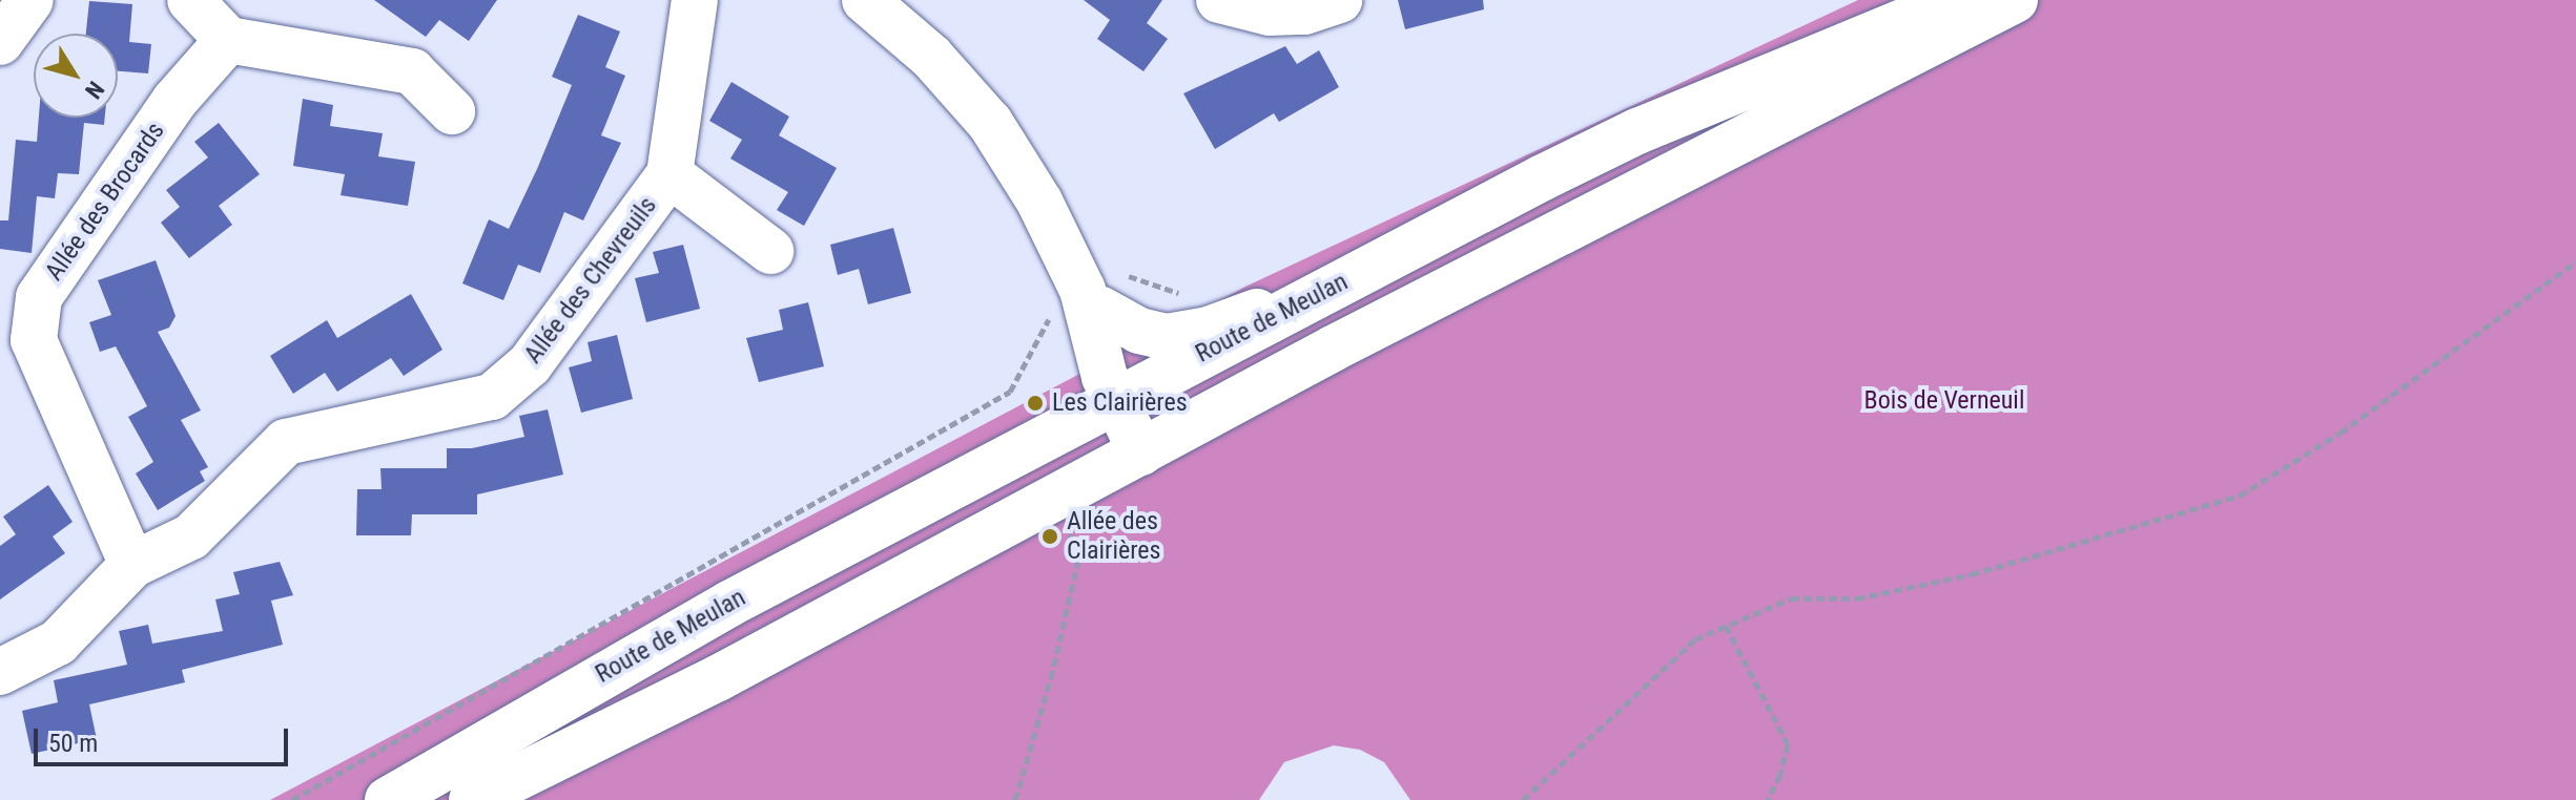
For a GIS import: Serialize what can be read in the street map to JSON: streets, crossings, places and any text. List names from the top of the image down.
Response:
{
  "streets": {
    "main road": ["Allée des Brocards", "Allée des Chevreuils", "Route de Meulan"]
  },
  "crossings": [
    ["Allée des Brocards", "Allée des Chevreuils"]
  ],
  "parks": ["Bois de Verneuil"],
  "places": ["Les Clairières", "Allée des Clairières"],
  "scale_bar": "50 m",
  "north": "bottom right"
}
